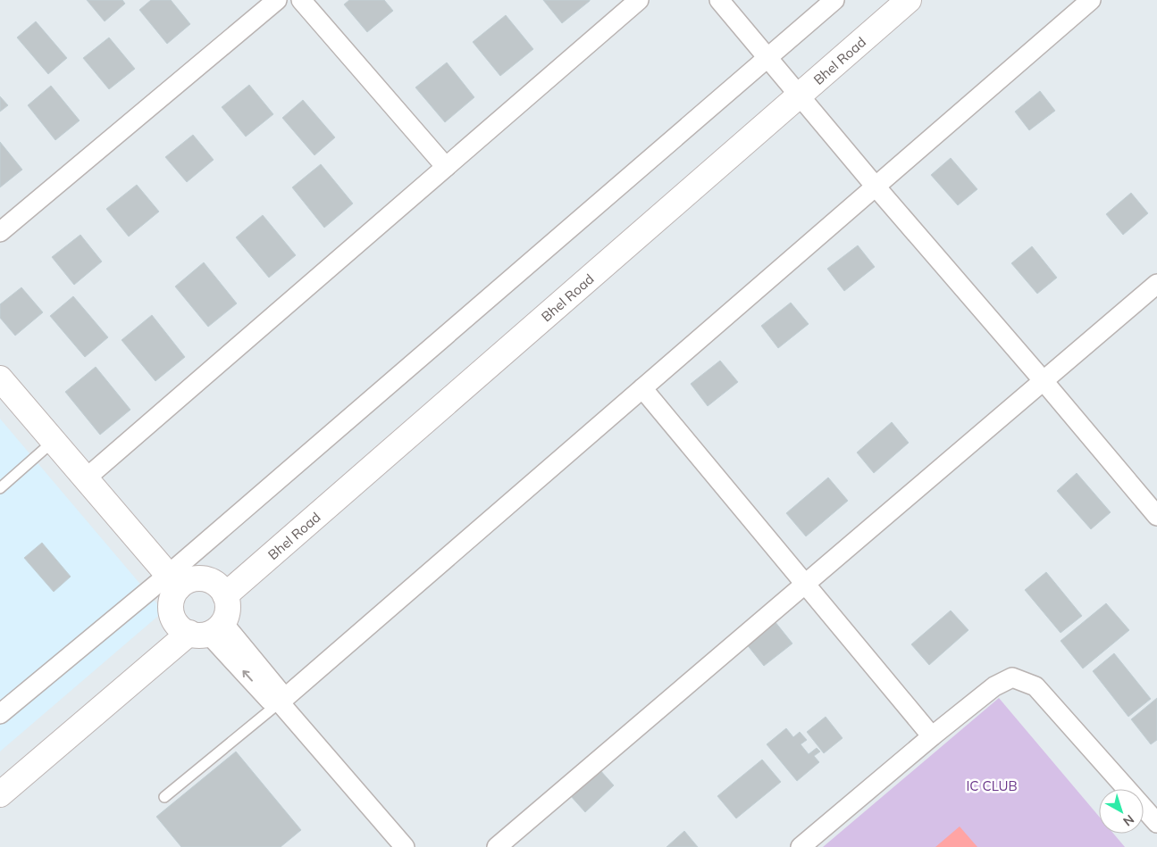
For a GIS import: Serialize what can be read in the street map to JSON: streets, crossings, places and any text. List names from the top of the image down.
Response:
{
  "streets": {
    "street": ["Bhel Road"]
  },
  "parks": ["IC CLUB"],
  "north": "bottom right"
}
